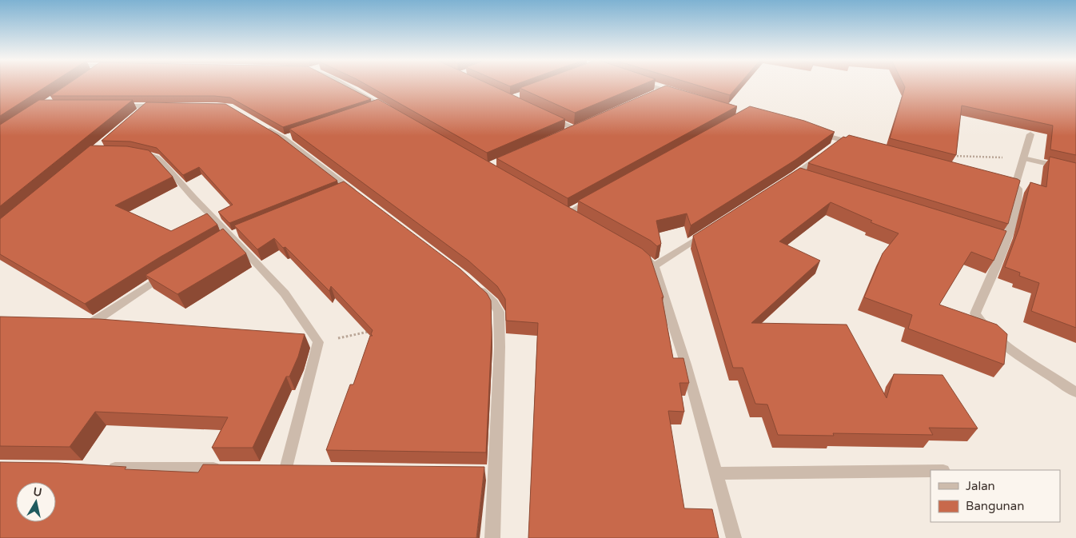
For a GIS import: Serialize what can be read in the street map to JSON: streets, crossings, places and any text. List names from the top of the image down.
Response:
{
  "legend": ["Jalan", "Bangunan"],
  "north": "top"
}
